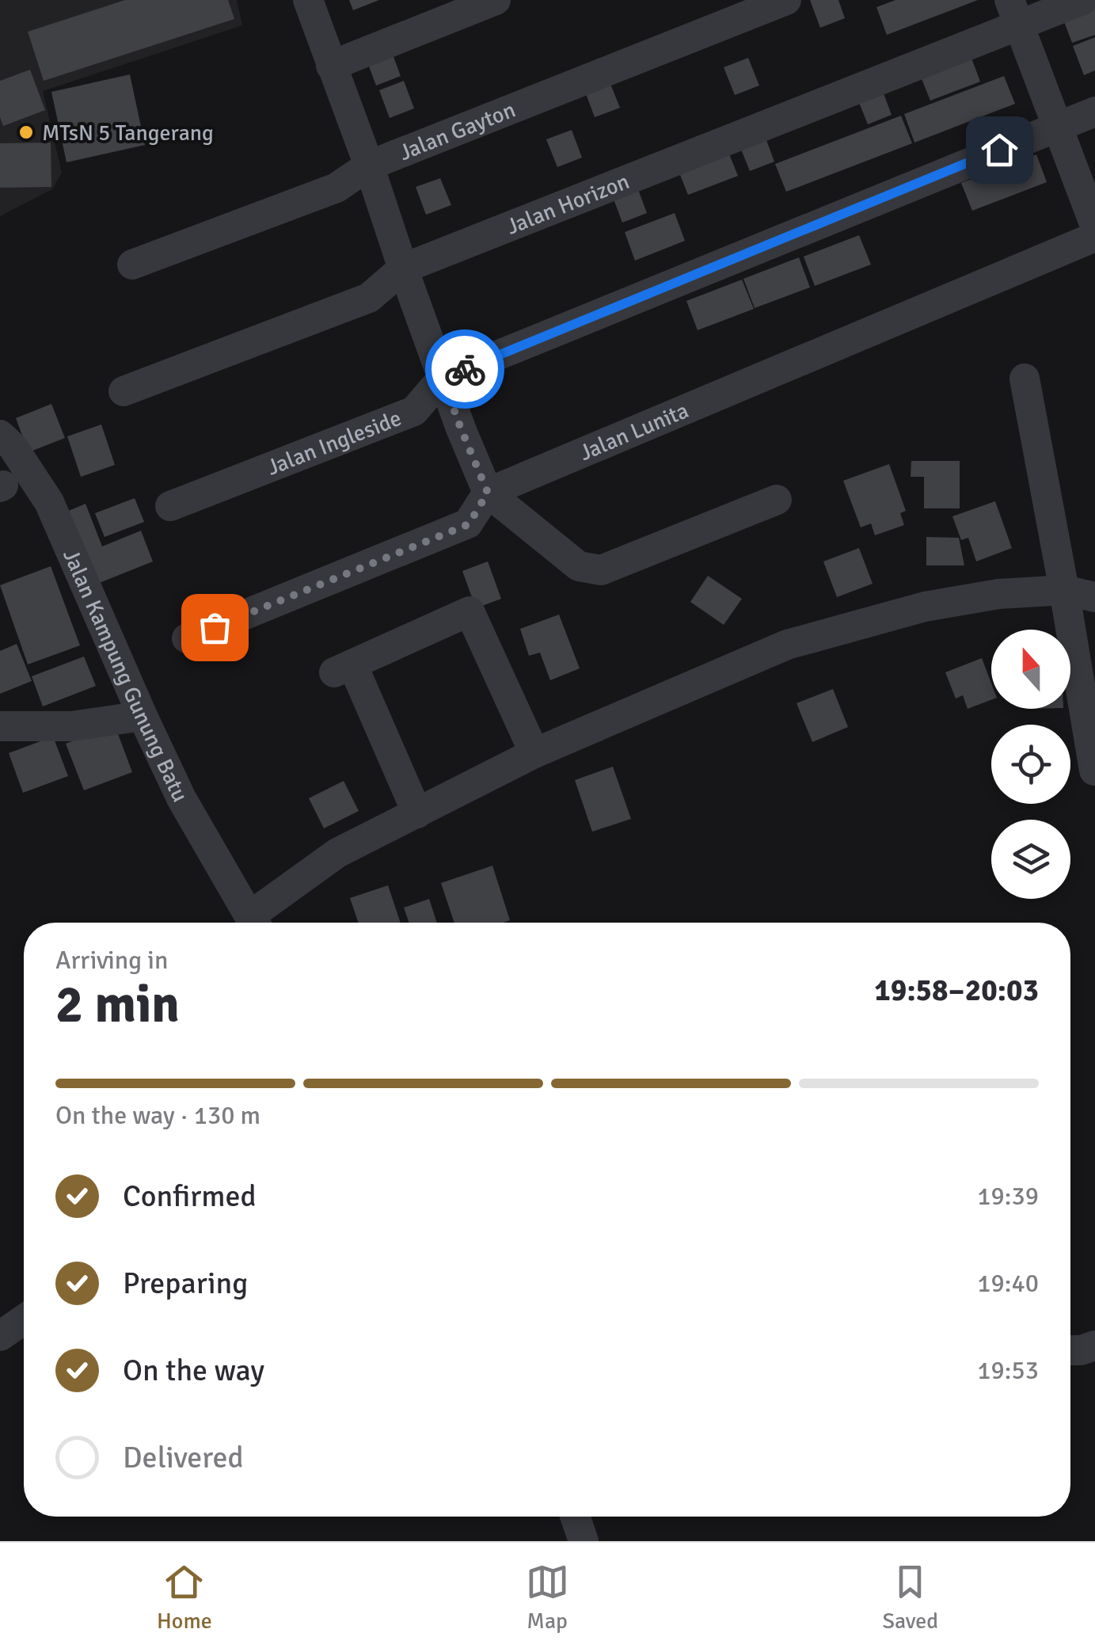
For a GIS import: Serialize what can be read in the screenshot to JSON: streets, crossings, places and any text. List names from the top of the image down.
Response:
{
  "streets": {
    "street": [
      "Jalan Gayton",
      "Jalan Horizon",
      "Jalan Lunita",
      "Jalan Ingleside",
      "Jalan Kampung Gunung Batu"
    ]
  },
  "places": ["MTsN 5 Tangerang"],
  "north": "top",
  "page": {
    "heading": ["2 min", "Arriving in", "19:58–20:03"],
    "bar": "On the way · 130 m",
    "list": [
      ["Confirmed", "19:39"],
      ["Preparing", "19:40"],
      ["On the way", "19:53"],
      "Delivered"
    ],
    "tabs": ["Home", "Map", "Saved"]
  }
}
